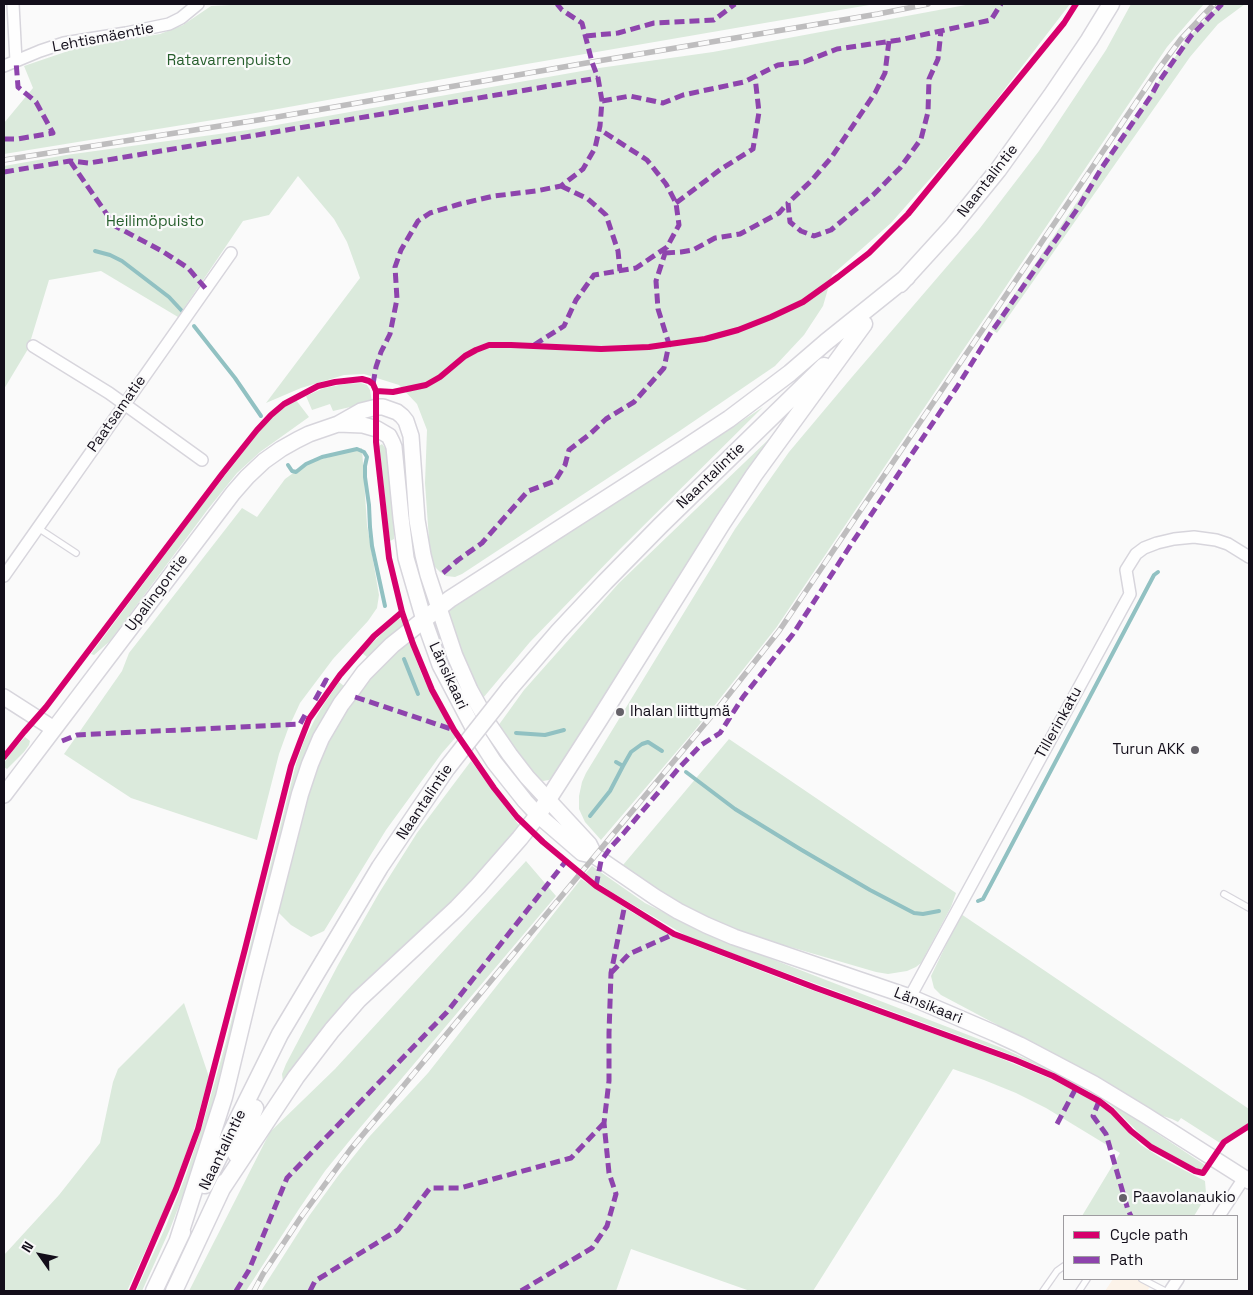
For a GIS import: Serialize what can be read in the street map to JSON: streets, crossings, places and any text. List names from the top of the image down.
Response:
{
  "streets": {
    "main road": ["Naantalintie"],
    "street": [
      "Lehtismäentie",
      "Paatsamatie",
      "Upalingontie",
      "Länsikaari",
      "Tillerinkatu"
    ]
  },
  "crossings": [
    ["Upalingontie", "Länsikaari"],
    ["Länsikaari", "Tillerinkatu"]
  ],
  "parks": ["Ratavarrenpuisto", "Heilimöpuisto"],
  "places": ["Ihalan liittymä", "Turun AKK", "Paavolanaukio"],
  "legend": ["Cycle path", "Path"],
  "north": "top left"
}
